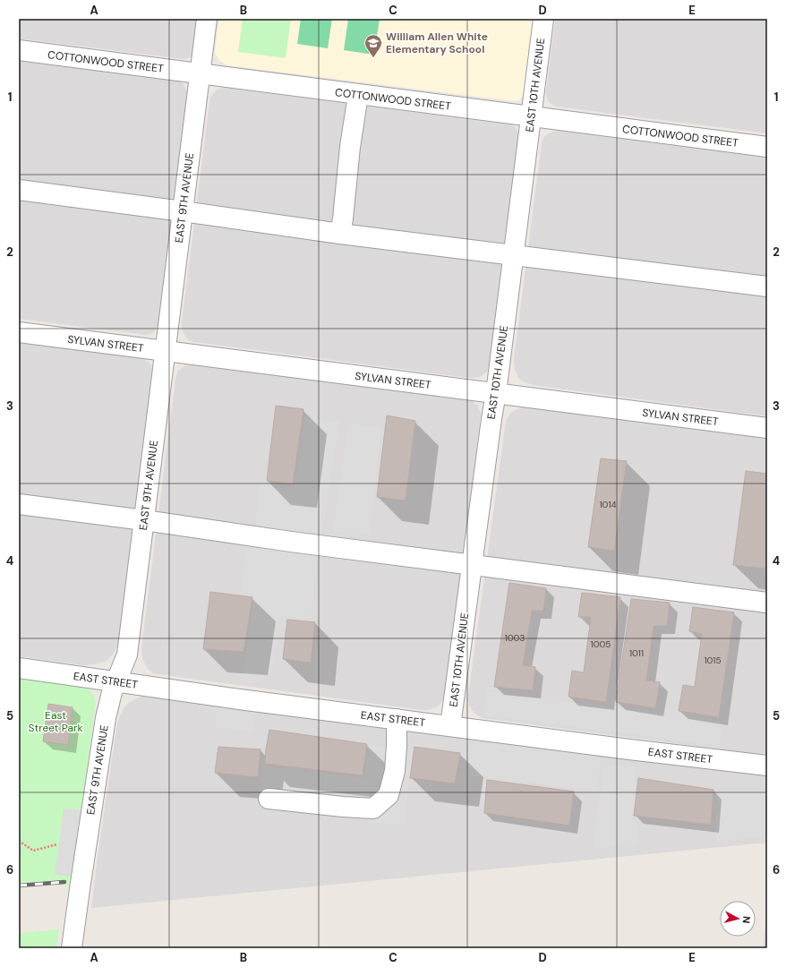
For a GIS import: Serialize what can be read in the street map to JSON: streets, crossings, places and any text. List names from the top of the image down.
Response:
{
  "streets": {
    "street": [
      "COTTONWOOD STREET",
      "EAST 10TH AVENUE",
      "EAST 9TH AVENUE",
      "SYLVAN STREET",
      "EAST STREET"
    ]
  },
  "crossings": [
    ["COTTONWOOD STREET", "EAST 10TH AVENUE"],
    ["COTTONWOOD STREET", "EAST 9TH AVENUE"],
    ["EAST 10TH AVENUE", "SYLVAN STREET"],
    ["EAST 10TH AVENUE", "EAST STREET"],
    ["EAST 9TH AVENUE", "SYLVAN STREET"],
    ["EAST 9TH AVENUE", "EAST STREET"]
  ],
  "parks": ["East Street Park"],
  "places": {
    "school or university": ["William Allen White Elementary School"]
  },
  "house_numbers": [
    "1014",
    "1003",
    "1005",
    "1011",
    "1015"
  ],
  "north": "right",
  "grid": {
    "columns": [
      "A",
      "B",
      "C",
      "D",
      "E"
    ],
    "rows": [
      "1",
      "2",
      "3",
      "4",
      "5",
      "6"
    ]
  }
}
